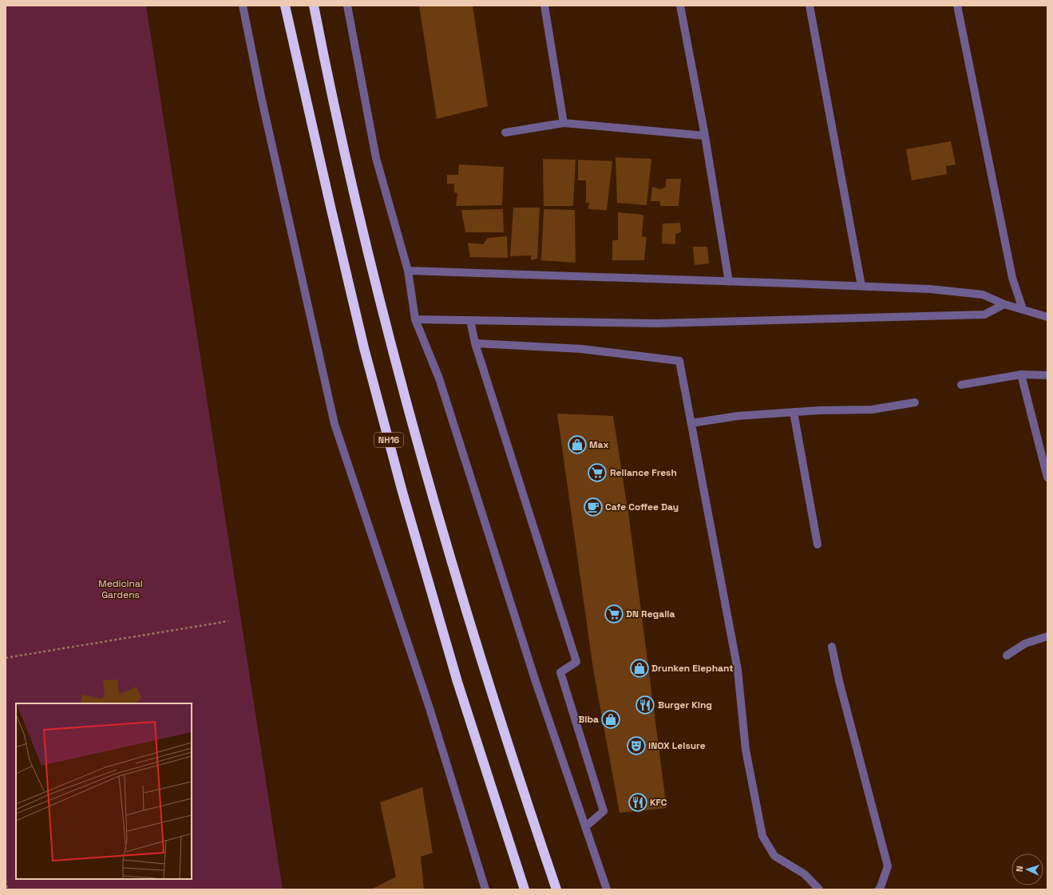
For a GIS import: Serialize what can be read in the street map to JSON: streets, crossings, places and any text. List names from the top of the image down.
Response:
{
  "streets": {
    "highway": ["NH16"]
  },
  "parks": ["Medicinal Gardens"],
  "places": {
    "shop": ["Max", "Drunken Elephant", "Biba"],
    "supermarket": ["Reliance Fresh", "DN Regalia"],
    "cafe": ["Cafe Coffee Day"],
    "restaurant": ["Burger King", "KFC"],
    "theatre": ["INOX Leisure"]
  },
  "north": "left"
}
